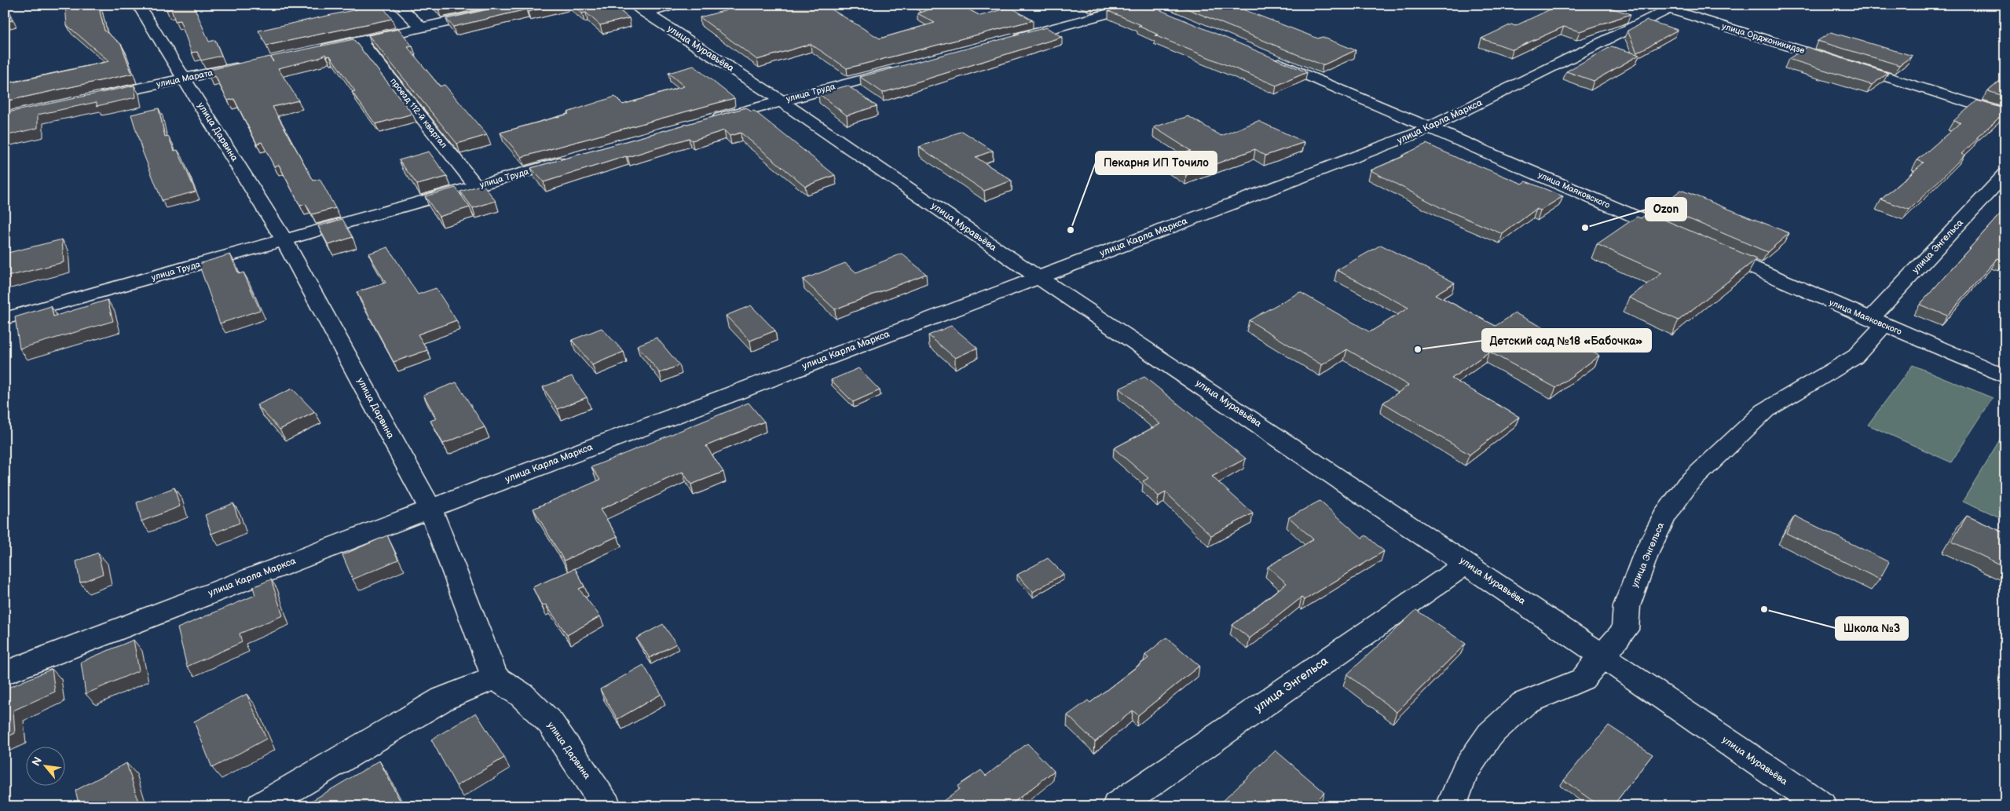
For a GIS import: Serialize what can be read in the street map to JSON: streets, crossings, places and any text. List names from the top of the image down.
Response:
{
  "streets": {
    "street": [
      "улица Орджоникидзе",
      "улица Муравьёва",
      "улица Марата",
      "улица Труда",
      "проезд 112-й квартал",
      "улица Карла Маркса",
      "улица Дарвина",
      "улица Маяковского",
      "улица Энгельса"
    ]
  },
  "crossings": [
    ["улица Орджоникидзе", "улица Карла Маркса"],
    ["улица Муравьёва", "улица Труда"],
    ["улица Муравьёва", "улица Карла Маркса"],
    ["улица Муравьёва", "улица Энгельса"],
    ["улица Марата", "улица Дарвина"],
    ["улица Труда", "проезд 112-й квартал"],
    ["улица Труда", "улица Дарвина"],
    ["улица Карла Маркса", "улица Дарвина"],
    ["улица Карла Маркса", "улица Маяковского"],
    ["улица Маяковского", "улица Энгельса"]
  ],
  "places": [
    "Ozon",
    "Пекарня ИП Точило",
    "Детский сад №18 «Бабочка»",
    "Школа №3"
  ],
  "north": "top left"
}
